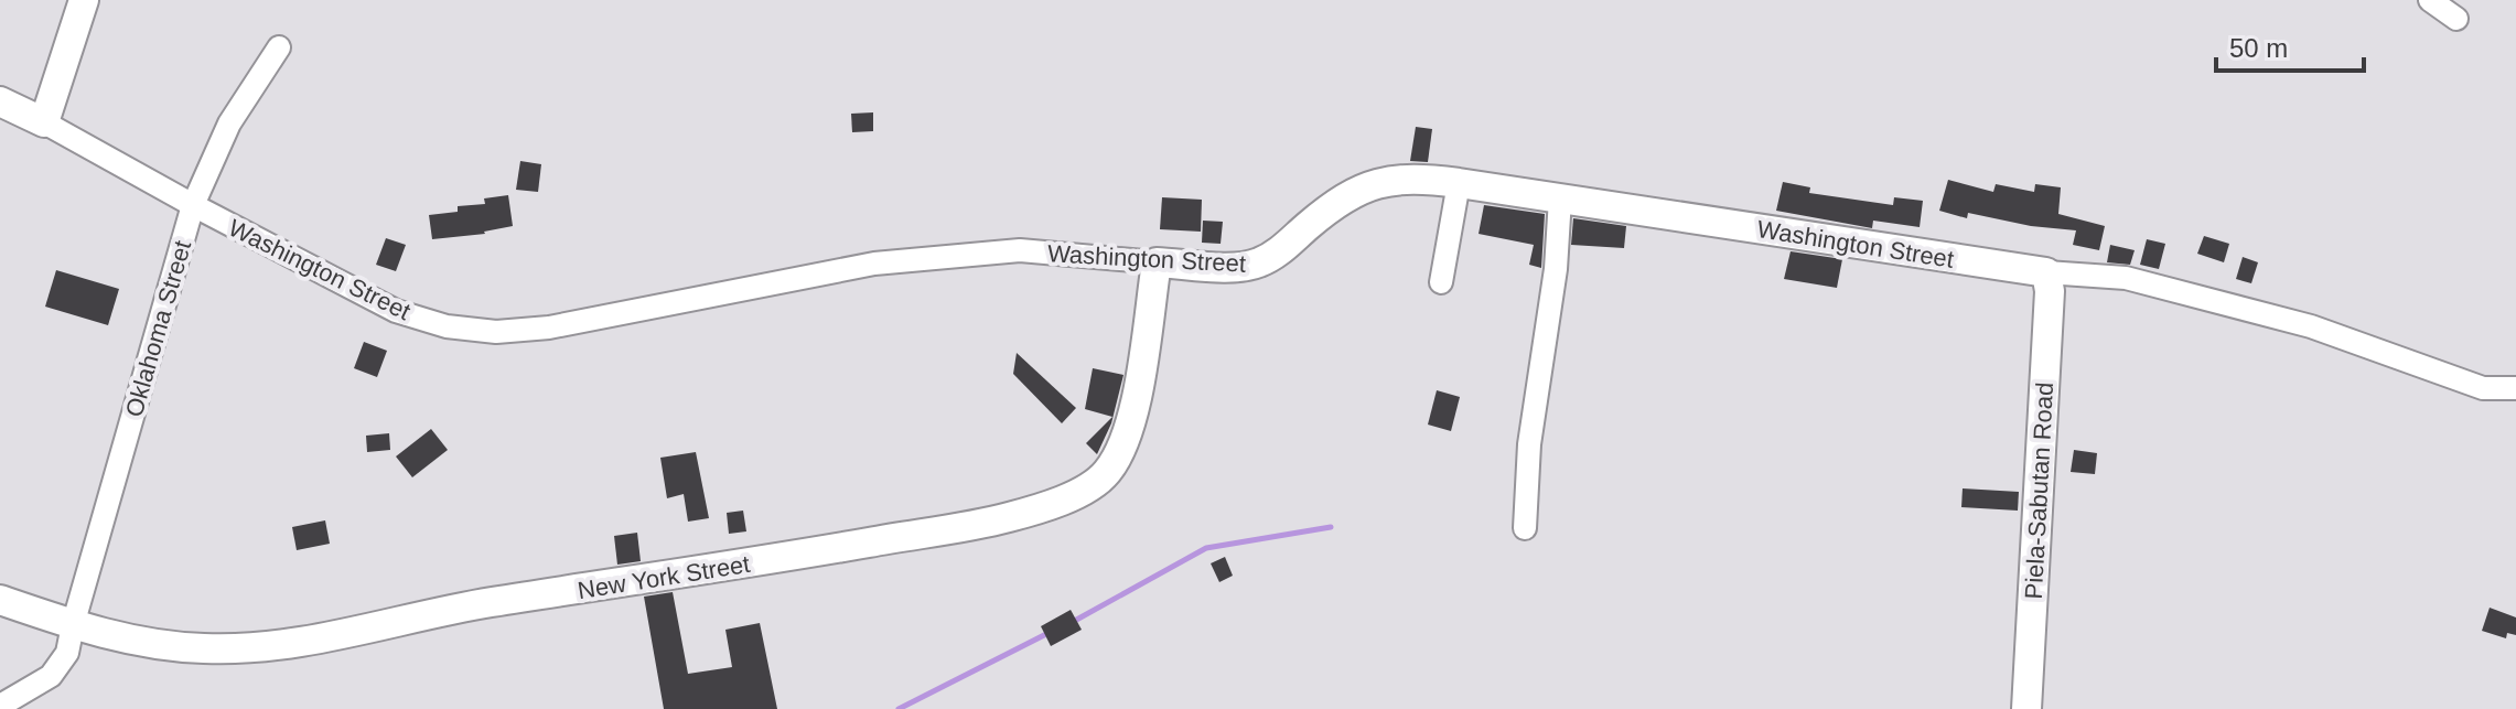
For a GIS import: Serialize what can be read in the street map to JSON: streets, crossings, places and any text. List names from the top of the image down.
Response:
{
  "streets": {
    "street": [
      "Washington Street",
      "Oklahoma Street",
      "Piela-Sabutan Road",
      "New York Street"
    ]
  },
  "crossings": [
    ["Washington Street", "Oklahoma Street"],
    ["Washington Street", "Piela-Sabutan Road"],
    ["Washington Street", "New York Street"],
    ["Oklahoma Street", "New York Street"]
  ],
  "scale_bar": "50 m"
}
